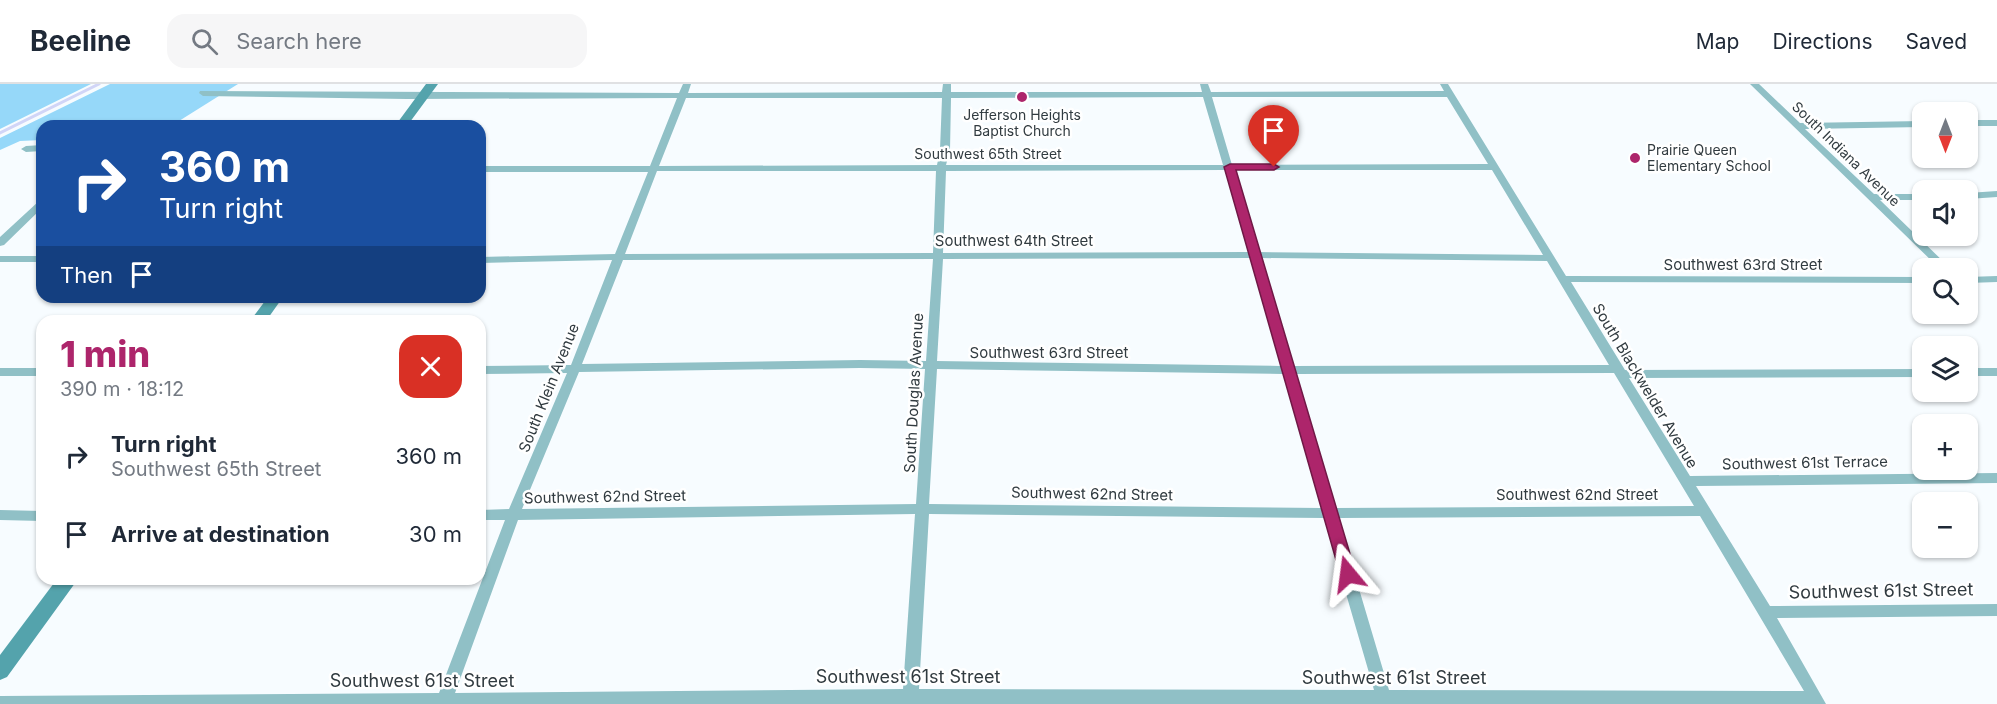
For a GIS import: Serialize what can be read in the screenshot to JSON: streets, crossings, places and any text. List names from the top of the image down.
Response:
{
  "streets": {
    "street": [
      "Southwest 65th Street",
      "South Indiana Avenue",
      "Southwest 64th Street",
      "Southwest 63rd Street",
      "South Blackwelder Avenue",
      "South Klein Avenue",
      "South Douglas Avenue",
      "Southwest 61st Terrace",
      "Southwest 62nd Street",
      "Southwest 61st Street"
    ]
  },
  "crossings": [
    ["Southwest 65th Street", "South Blackwelder Avenue"],
    ["Southwest 65th Street", "South Klein Avenue"],
    ["Southwest 65th Street", "South Douglas Avenue"],
    ["Southwest 64th Street", "South Blackwelder Avenue"],
    ["Southwest 64th Street", "South Klein Avenue"],
    ["Southwest 64th Street", "South Douglas Avenue"],
    ["Southwest 63rd Street", "South Blackwelder Avenue"],
    ["Southwest 63rd Street", "South Klein Avenue"],
    ["Southwest 63rd Street", "South Douglas Avenue"],
    ["South Blackwelder Avenue", "Southwest 61st Terrace"],
    ["South Blackwelder Avenue", "Southwest 62nd Street"],
    ["South Blackwelder Avenue", "Southwest 61st Street"],
    ["South Klein Avenue", "Southwest 62nd Street"],
    ["South Klein Avenue", "Southwest 61st Street"],
    ["South Douglas Avenue", "Southwest 62nd Street"],
    ["South Douglas Avenue", "Southwest 61st Street"]
  ],
  "places": ["Jefferson Heights Baptist Church", "Prairie Queen Elementary School"],
  "north": "bottom",
  "page": {
    "header": "Beeline",
    "search": "Search here",
    "nav": ["Map", "Directions", "Saved"],
    "map_buttons": ["+", "−"],
    "turn": ["360 m", "Turn right"],
    "then": "Then",
    "heading": ["1 min", "390 m · 18:12"],
    "list": [
      {
        "name": "Turn right",
        "note": "Southwest 65th Street",
        "value": "360 m"
      },
      {
        "name": "Arrive at destination",
        "value": "30 m"
      }
    ]
  }
}
